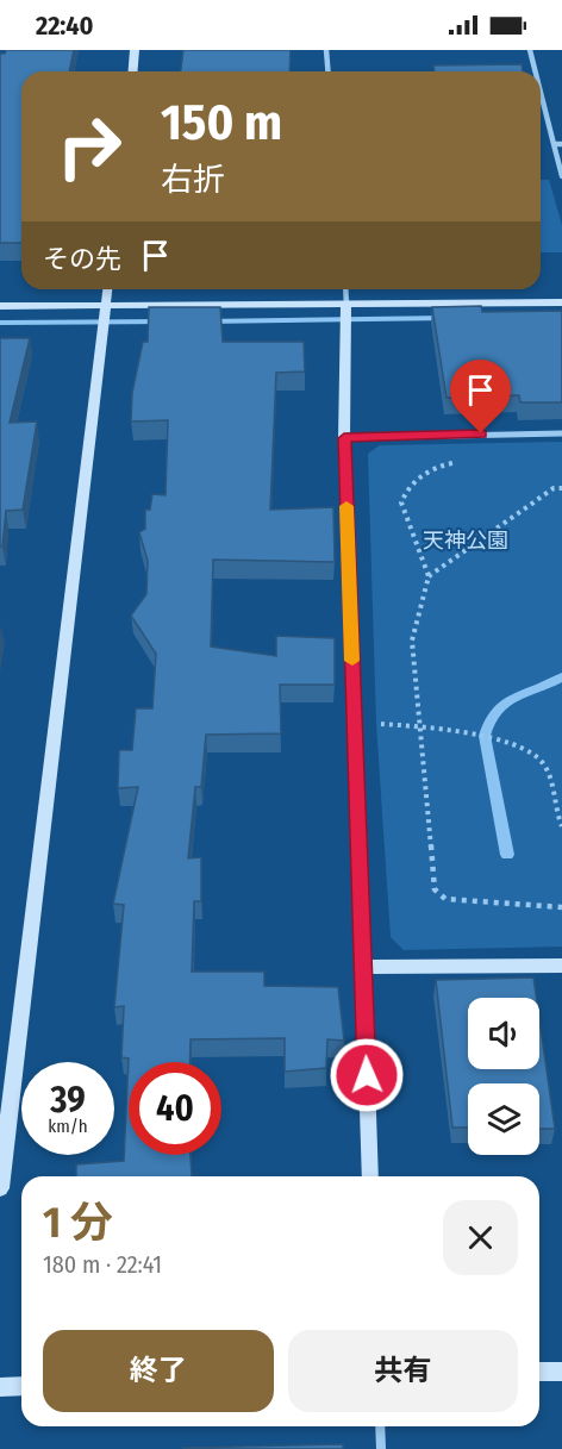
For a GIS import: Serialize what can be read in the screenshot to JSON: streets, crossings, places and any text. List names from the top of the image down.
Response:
{
  "parks": ["天神公園"],
  "page": {
    "status": "22:40",
    "turn": ["150 m", "右折"],
    "then": "その先",
    "speed": "39 km/h",
    "limit": "40",
    "heading": ["1 分", "180 m · 22:41"],
    "buttons": ["終了", "共有"]
  }
}
